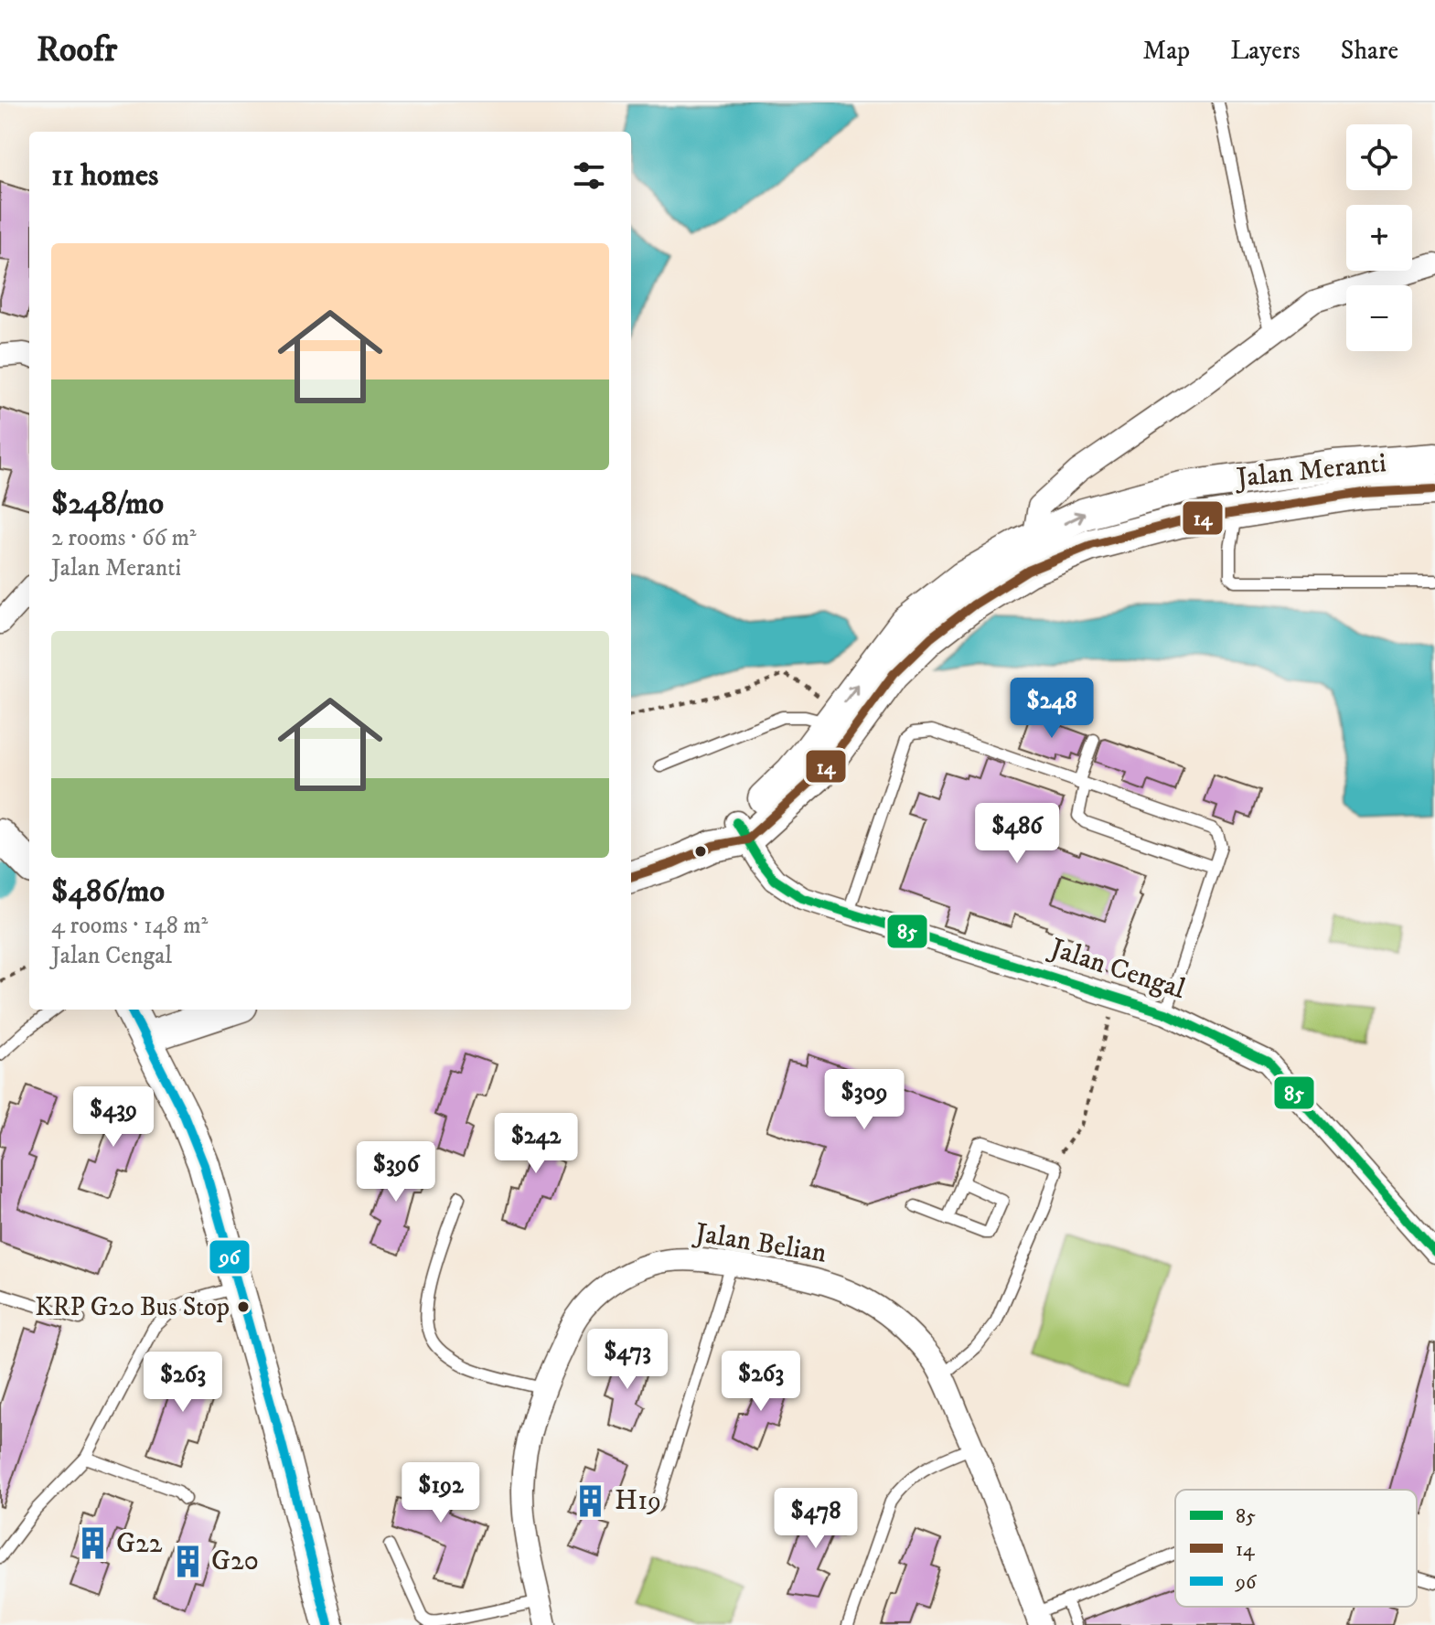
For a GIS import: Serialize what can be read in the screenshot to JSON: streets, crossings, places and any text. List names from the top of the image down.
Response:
{
  "streets": {
    "street": ["Jalan Meranti", "Jalan Cengal", "Jalan Belian"]
  },
  "crossings": [
    ["Jalan Meranti", "Jalan Cengal"]
  ],
  "places": {
    "other": ["KRP G20 Bus Stop"],
    "building": ["H19", "G22", "G20"]
  },
  "lines": ["transit line 14", "transit line 85", "transit line 96"],
  "legend": ["85", "14", "96"],
  "page": {
    "header": "Roofr",
    "nav": ["Map", "Layers", "Share"],
    "map_buttons": ["+", "−"],
    "heading": "11 homes",
    "list": [
      {
        "name": "$248/mo",
        "note": "2 rooms · 66 m² · Jalan Meranti"
      },
      {
        "name": "$486/mo",
        "note": "4 rooms · 148 m² · Jalan Cengal"
      }
    ],
    "price": [
      "$248",
      "$486",
      "$309",
      "$439",
      "$242",
      "$396",
      "$473",
      "$263",
      "$263",
      "$192",
      "$478"
    ]
  }
}
